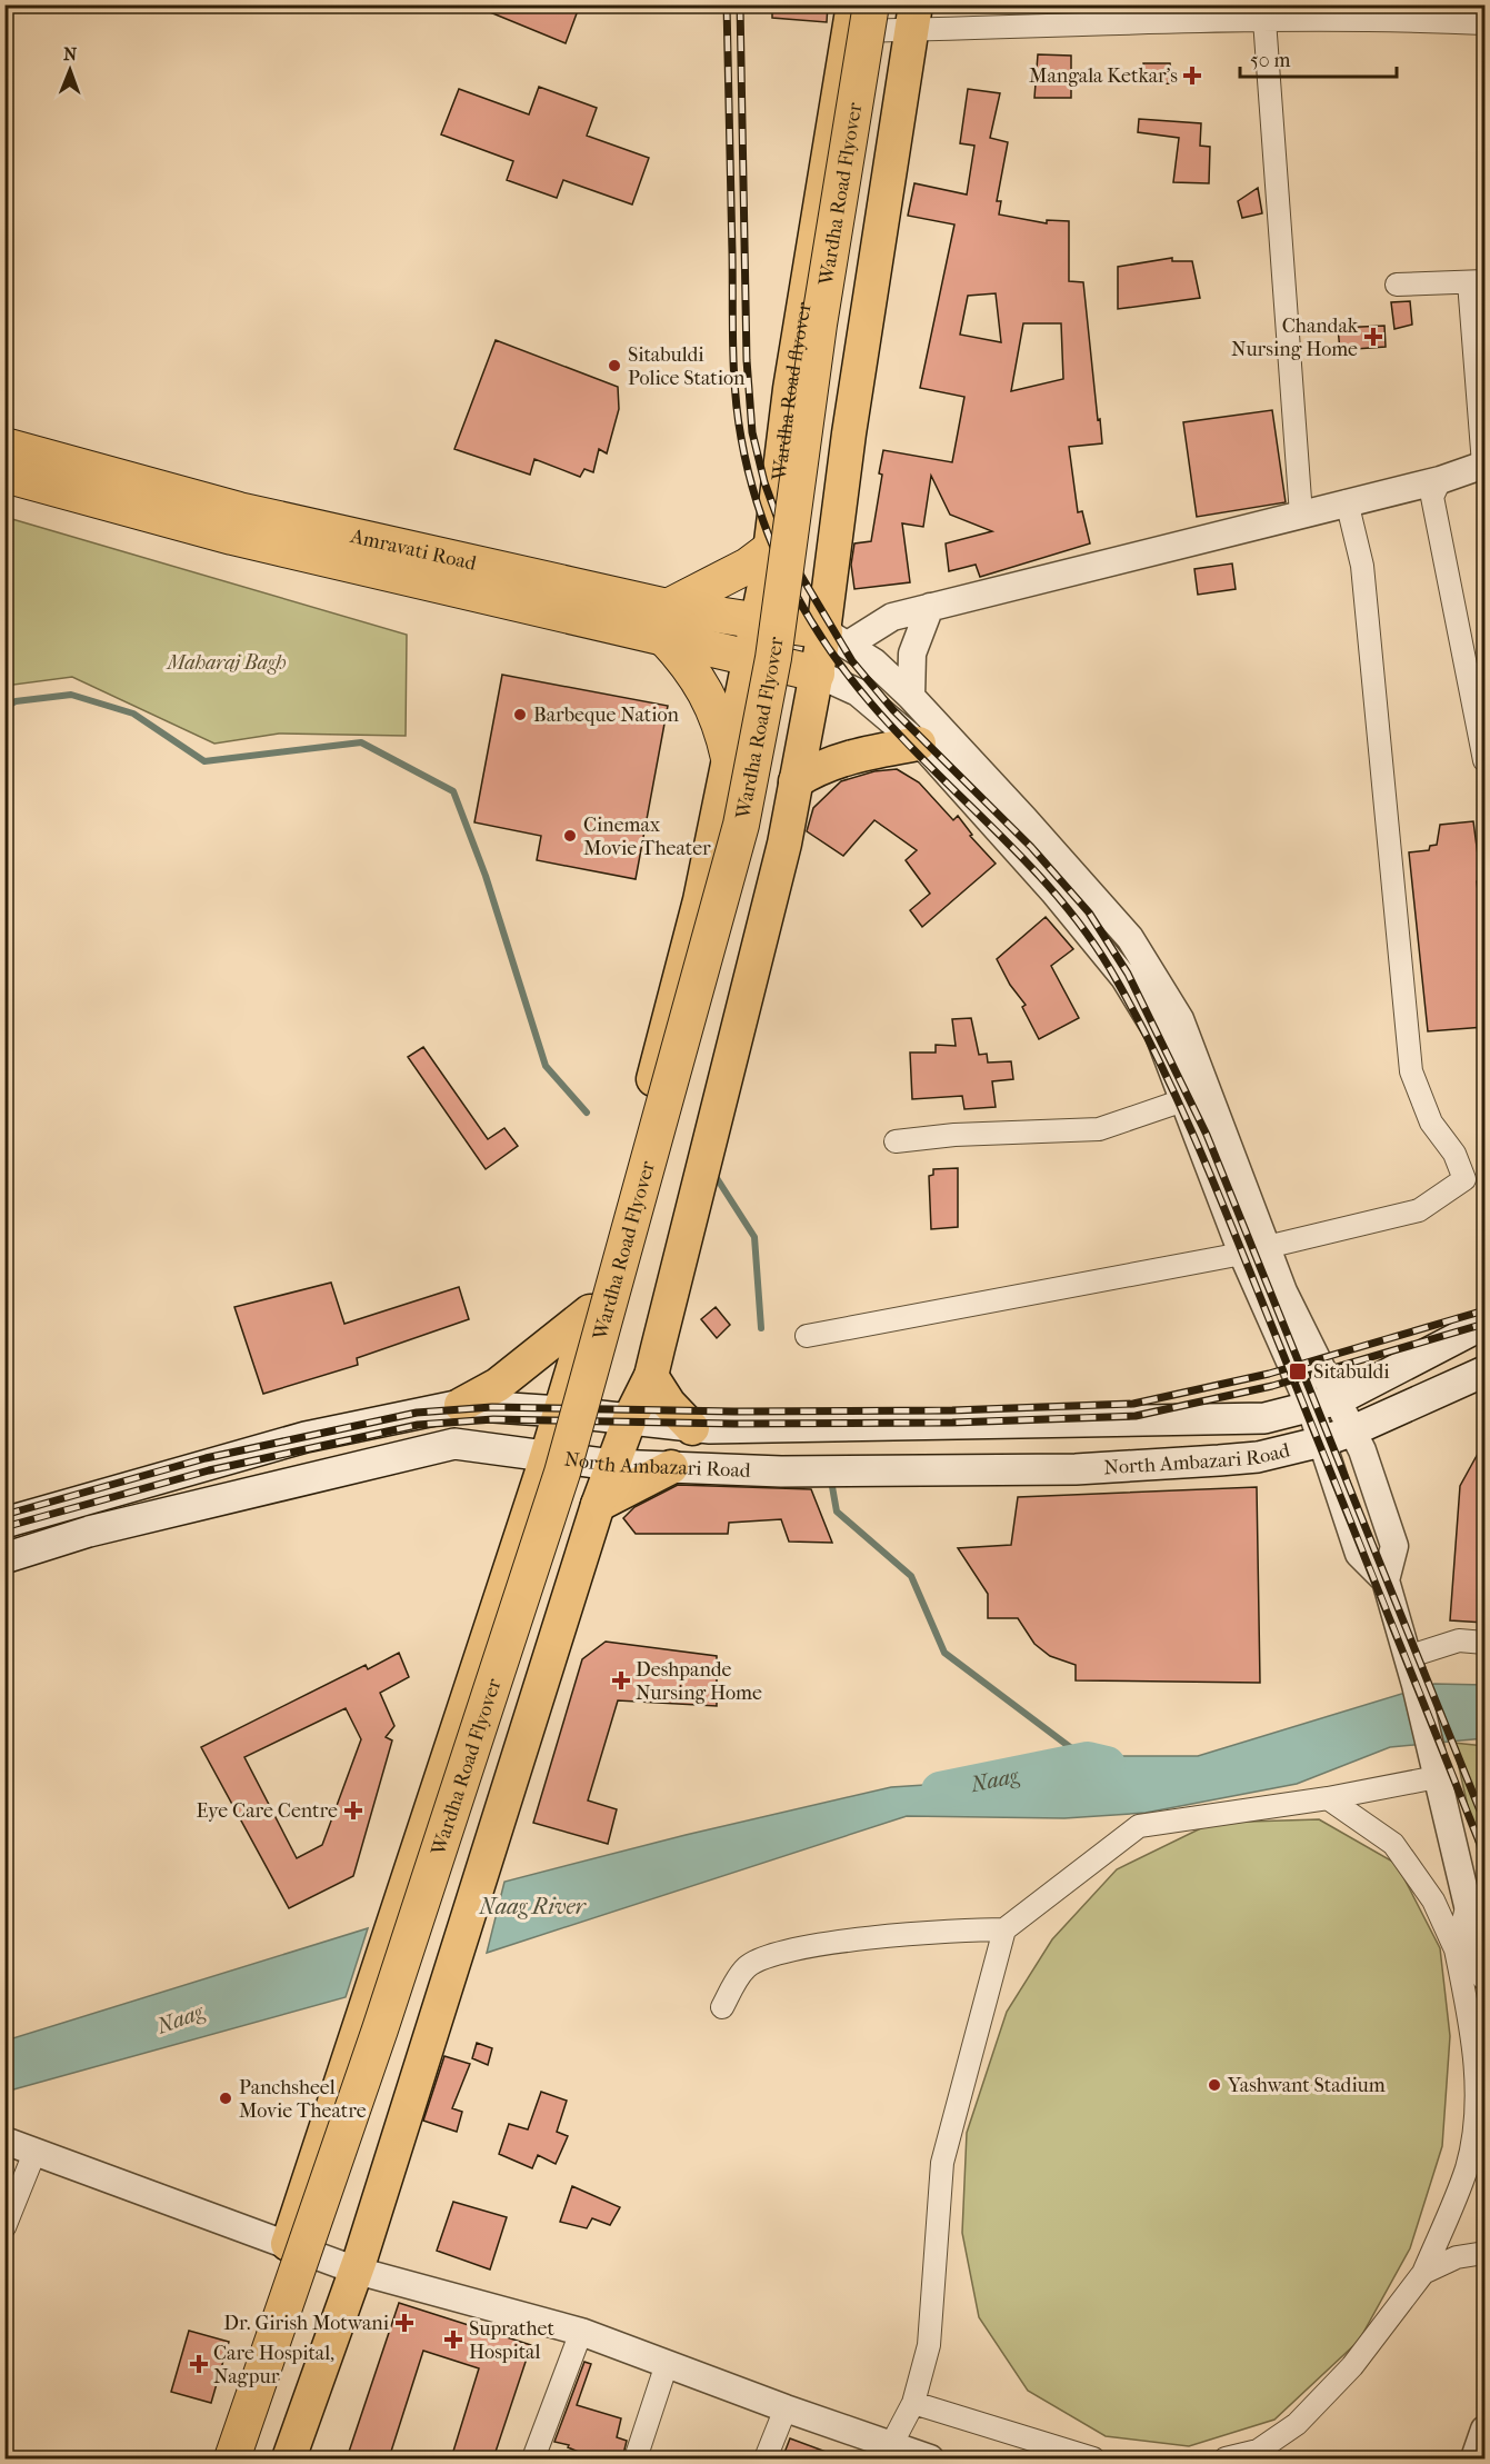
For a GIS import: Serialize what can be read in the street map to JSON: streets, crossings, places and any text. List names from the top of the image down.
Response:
{
  "streets": {
    "highway": ["Wardha Road Flyover", "Amravati Road"],
    "main road": ["Wardha Road flyover", "North Ambazari Road"]
  },
  "crossings": [
    ["Wardha Road flyover", "Amravati Road"],
    ["Wardha Road flyover", "North Ambazari Road"]
  ],
  "water": ["Naag", "Naag River"],
  "parks": ["Maharaj Bagh"],
  "places": {
    "health": [
      "Mangala Ketkar's",
      "Chandak Nursing Home",
      "Deshpande Nursing Home",
      "Eye Care Centre",
      "Dr. Girish Motwani",
      "Suprathet Hospital",
      "Care Hospital, Nagpur"
    ],
    "other": [
      "Sitabuldi Police Station",
      "Barbeque Nation",
      "Cinemax Movie Theater",
      "Yashwant Stadium",
      "Panchsheel Movie Theatre"
    ],
    "transit": ["Sitabuldi"]
  },
  "scale_bar": "50 m",
  "north": "top"
}
